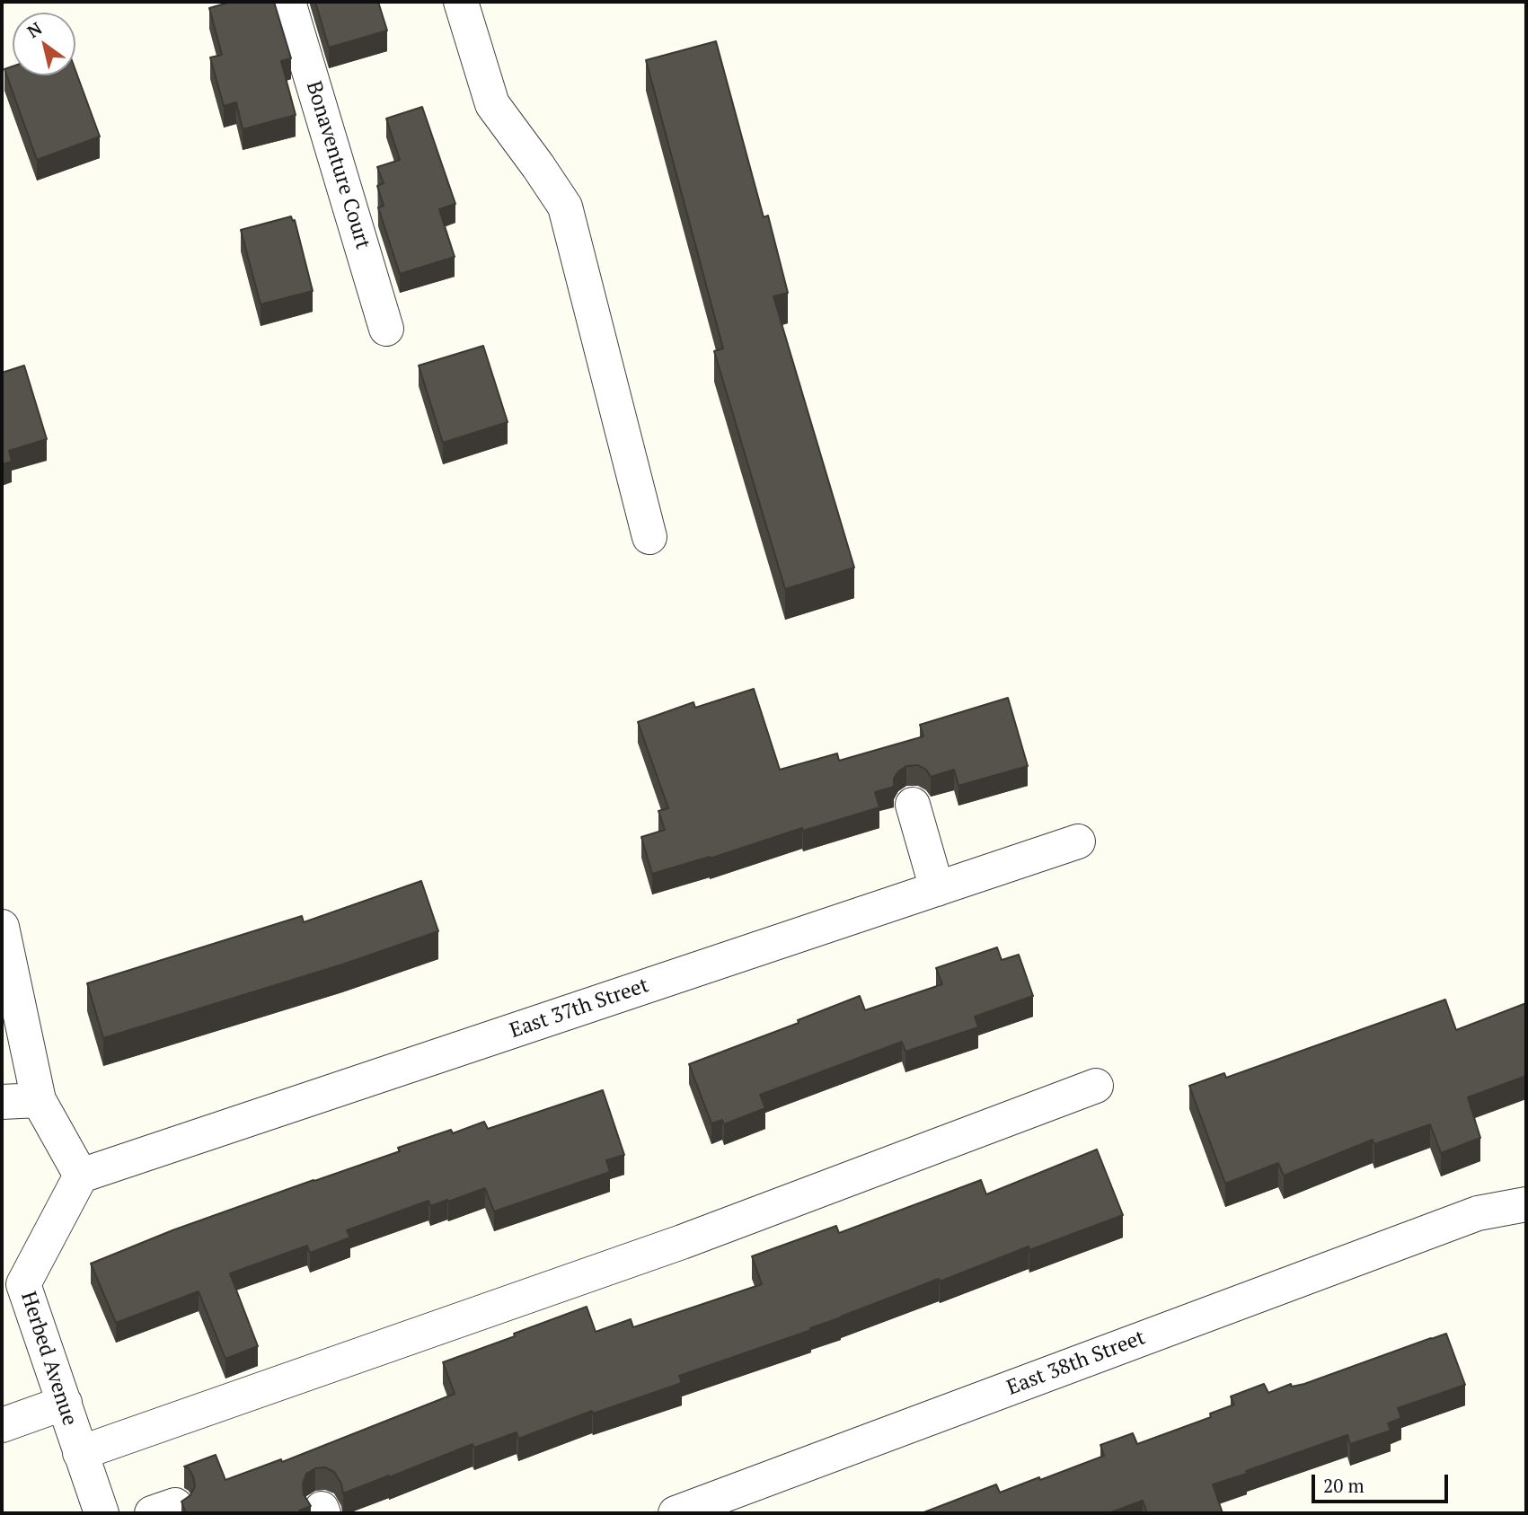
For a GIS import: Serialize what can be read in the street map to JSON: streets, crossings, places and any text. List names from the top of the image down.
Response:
{
  "streets": {
    "street": [
      "Bonaventure Court",
      "East 37th Street",
      "Herbed Avenue",
      "East 38th Street"
    ]
  },
  "crossings": [
    ["East 37th Street", "Herbed Avenue"]
  ],
  "scale_bar": "20 m",
  "north": "top left"
}
